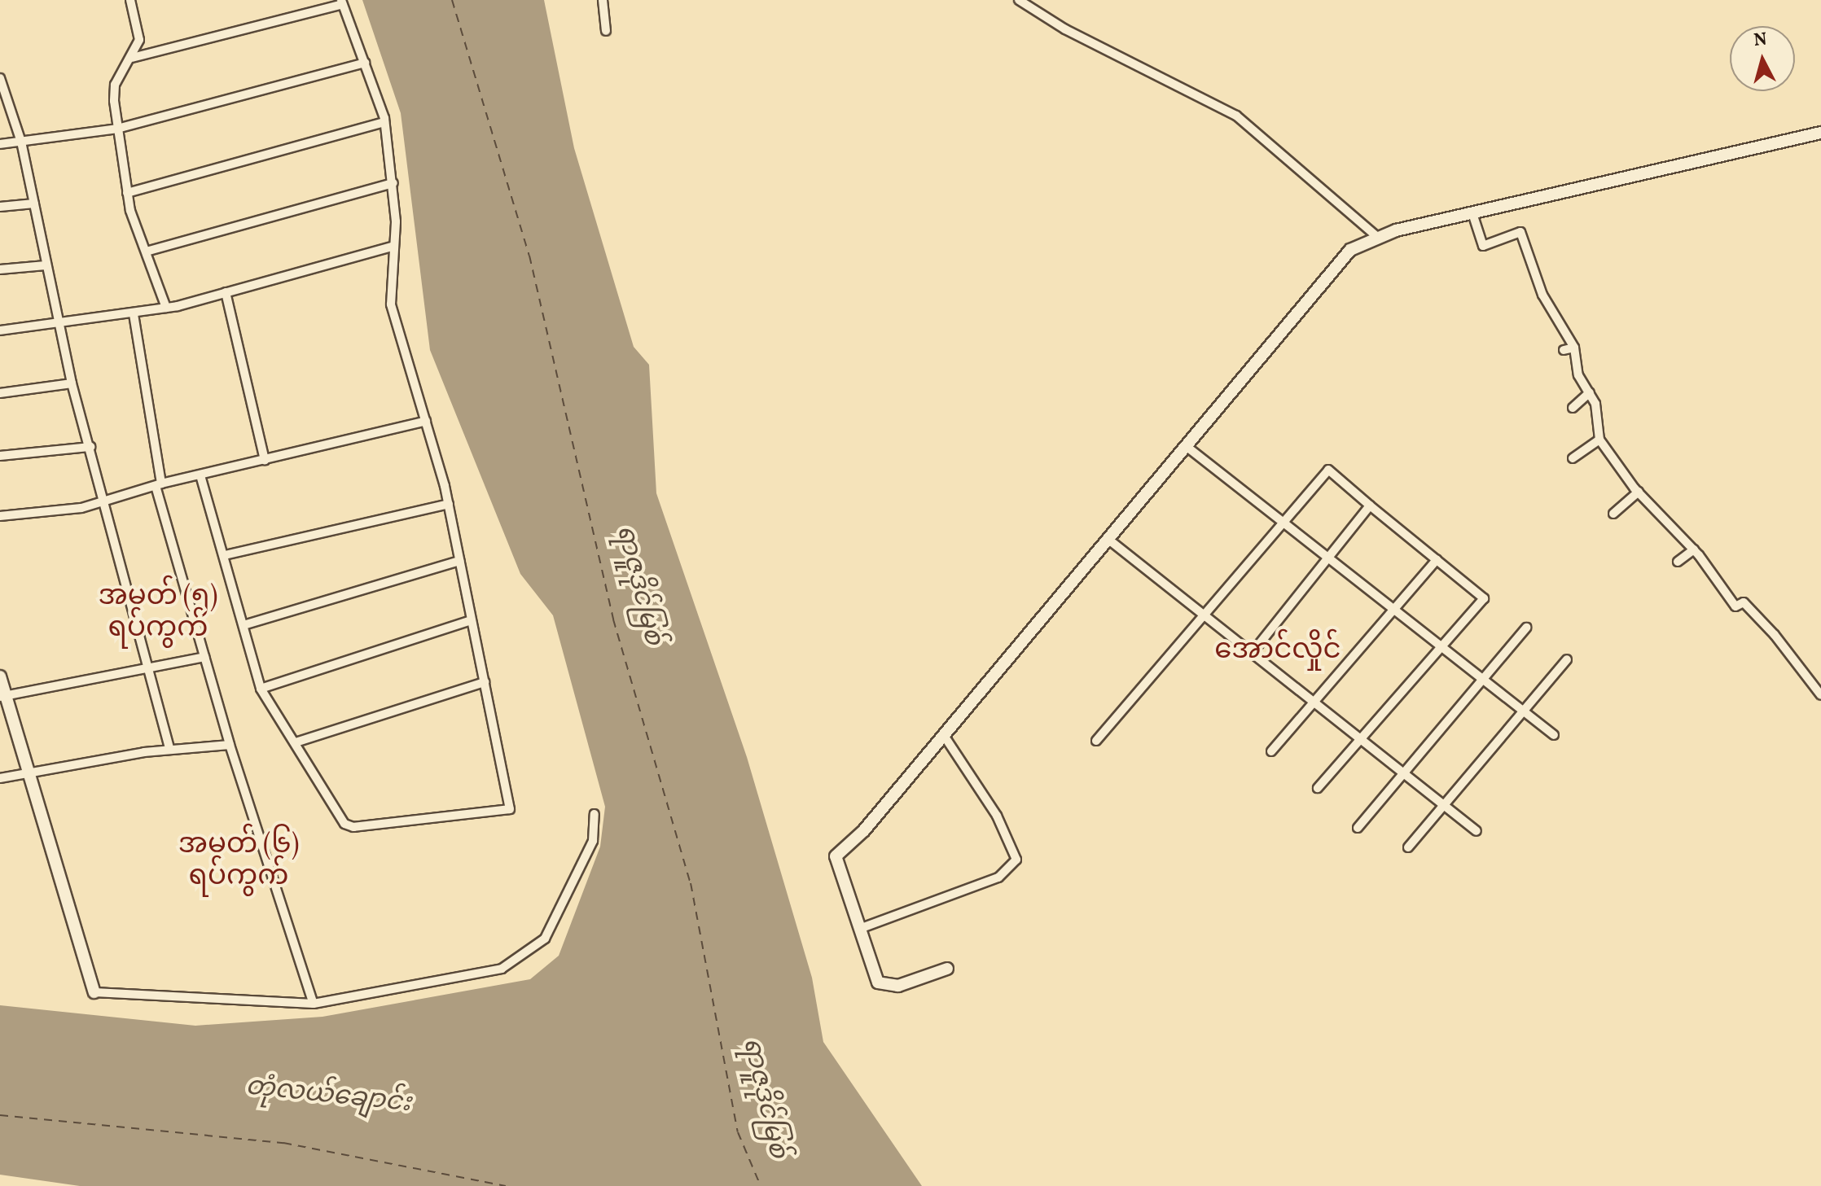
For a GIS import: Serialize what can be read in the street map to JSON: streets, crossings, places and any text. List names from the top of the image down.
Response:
{
  "districts": ["အမှတ် (၅) ရပ်ကွက်", "အောင်လှိုင်", "အမှတ် (၆) ရပ်ကွက်"],
  "water": ["ရာဇူဒိုင်မြစ်", "တုံလယ်ချောင်း"],
  "north": "top"
}
